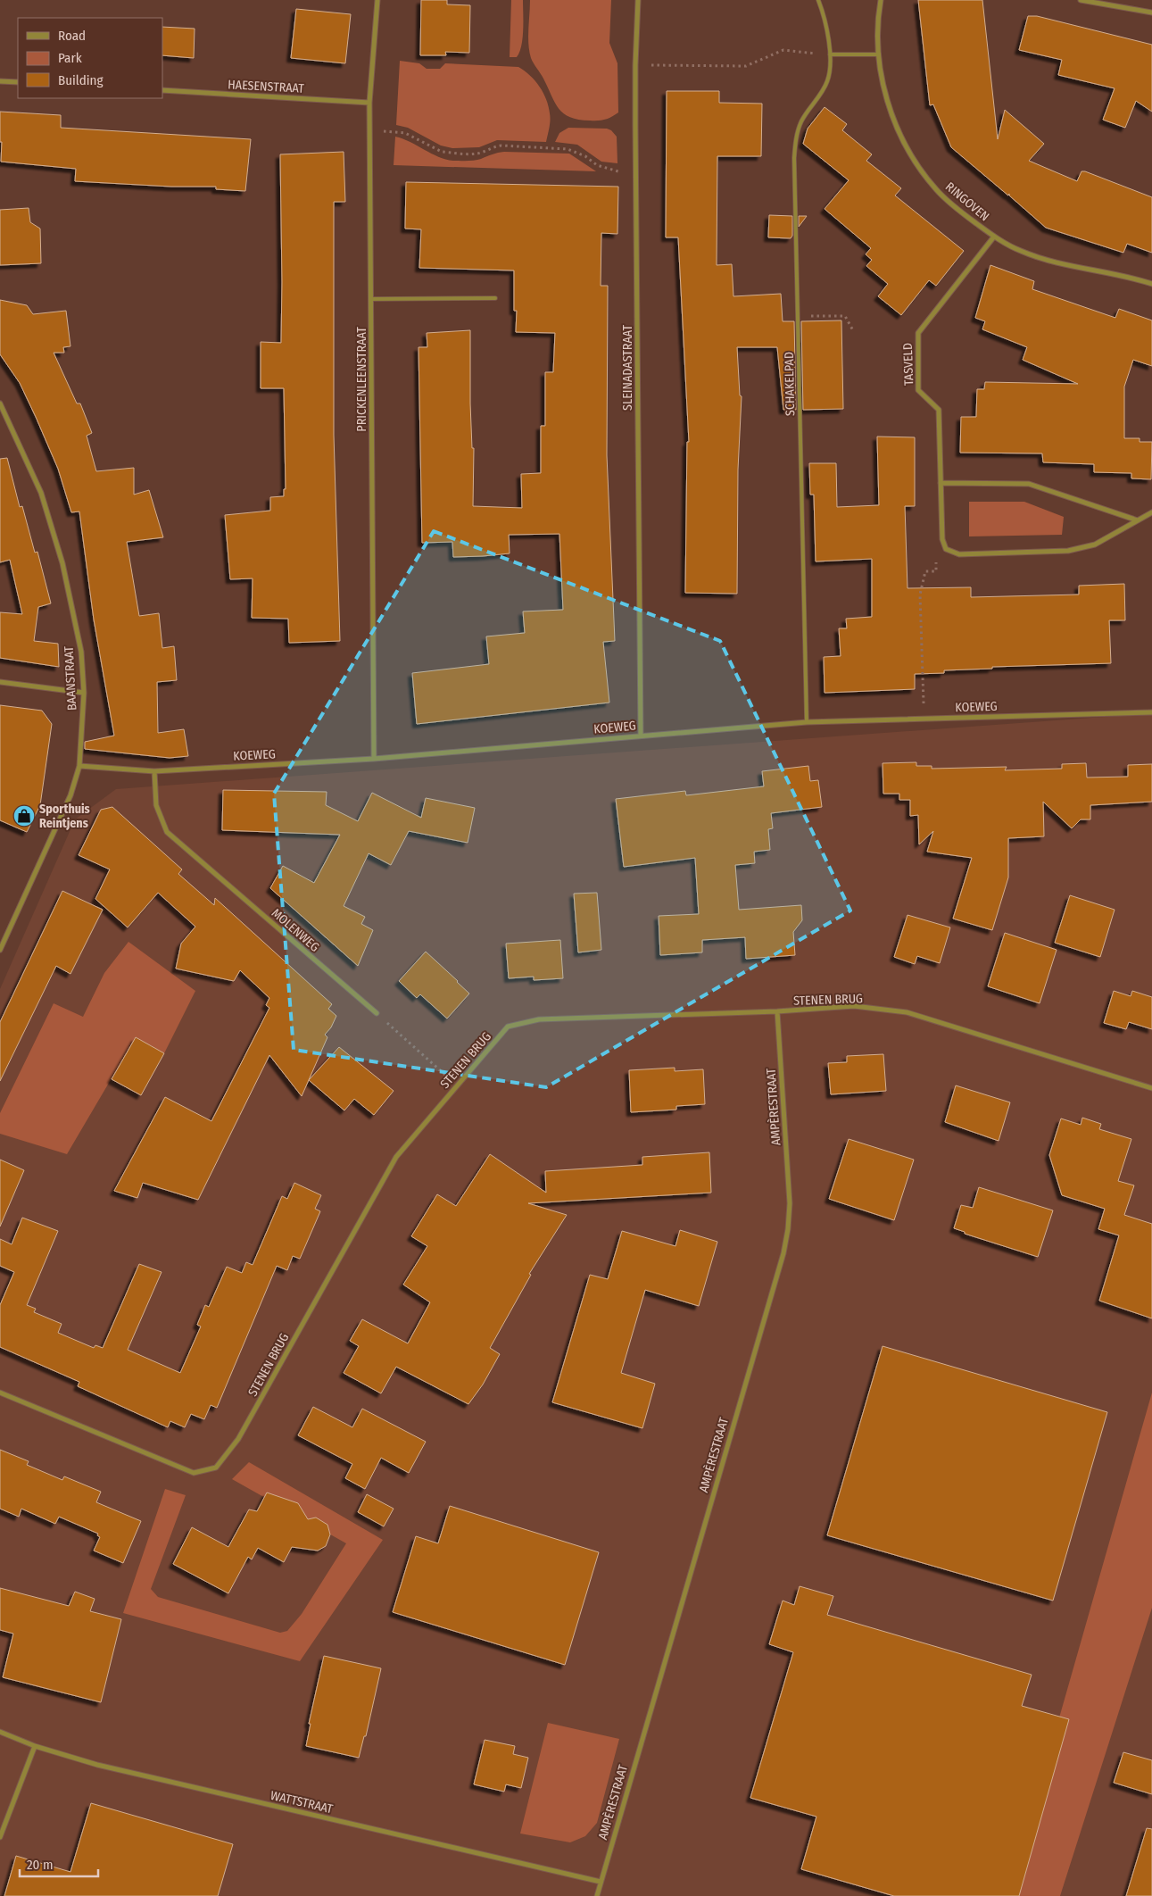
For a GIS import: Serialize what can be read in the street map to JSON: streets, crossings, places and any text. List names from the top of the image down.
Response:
{
  "streets": {
    "street": [
      "HAESENSTRAAT",
      "RINGOVEN",
      "TASVELD",
      "SLEINADASTRAAT",
      "PRICKENLEENSTRAAT",
      "BAANSTRAAT",
      "KOEWEG",
      "MOLENWEG",
      "STENEN BRUG",
      "AMPÈRESTRAAT",
      "WATTSTRAAT"
    ],
    "lane": ["SCHAKELPAD"]
  },
  "crossings": [
    ["HAESENSTRAAT", "PRICKENLEENSTRAAT"],
    ["RINGOVEN", "TASVELD"],
    ["SLEINADASTRAAT", "KOEWEG"],
    ["PRICKENLEENSTRAAT", "KOEWEG"],
    ["SCHAKELPAD", "KOEWEG"],
    ["BAANSTRAAT", "KOEWEG"],
    ["KOEWEG", "MOLENWEG"],
    ["STENEN BRUG", "AMPÈRESTRAAT"],
    ["AMPÈRESTRAAT", "WATTSTRAAT"]
  ],
  "places": {
    "shop": ["Sporthuis Reintjens"]
  },
  "legend": ["Road", "Park", "Building"],
  "scale_bar": "20 m"
}
